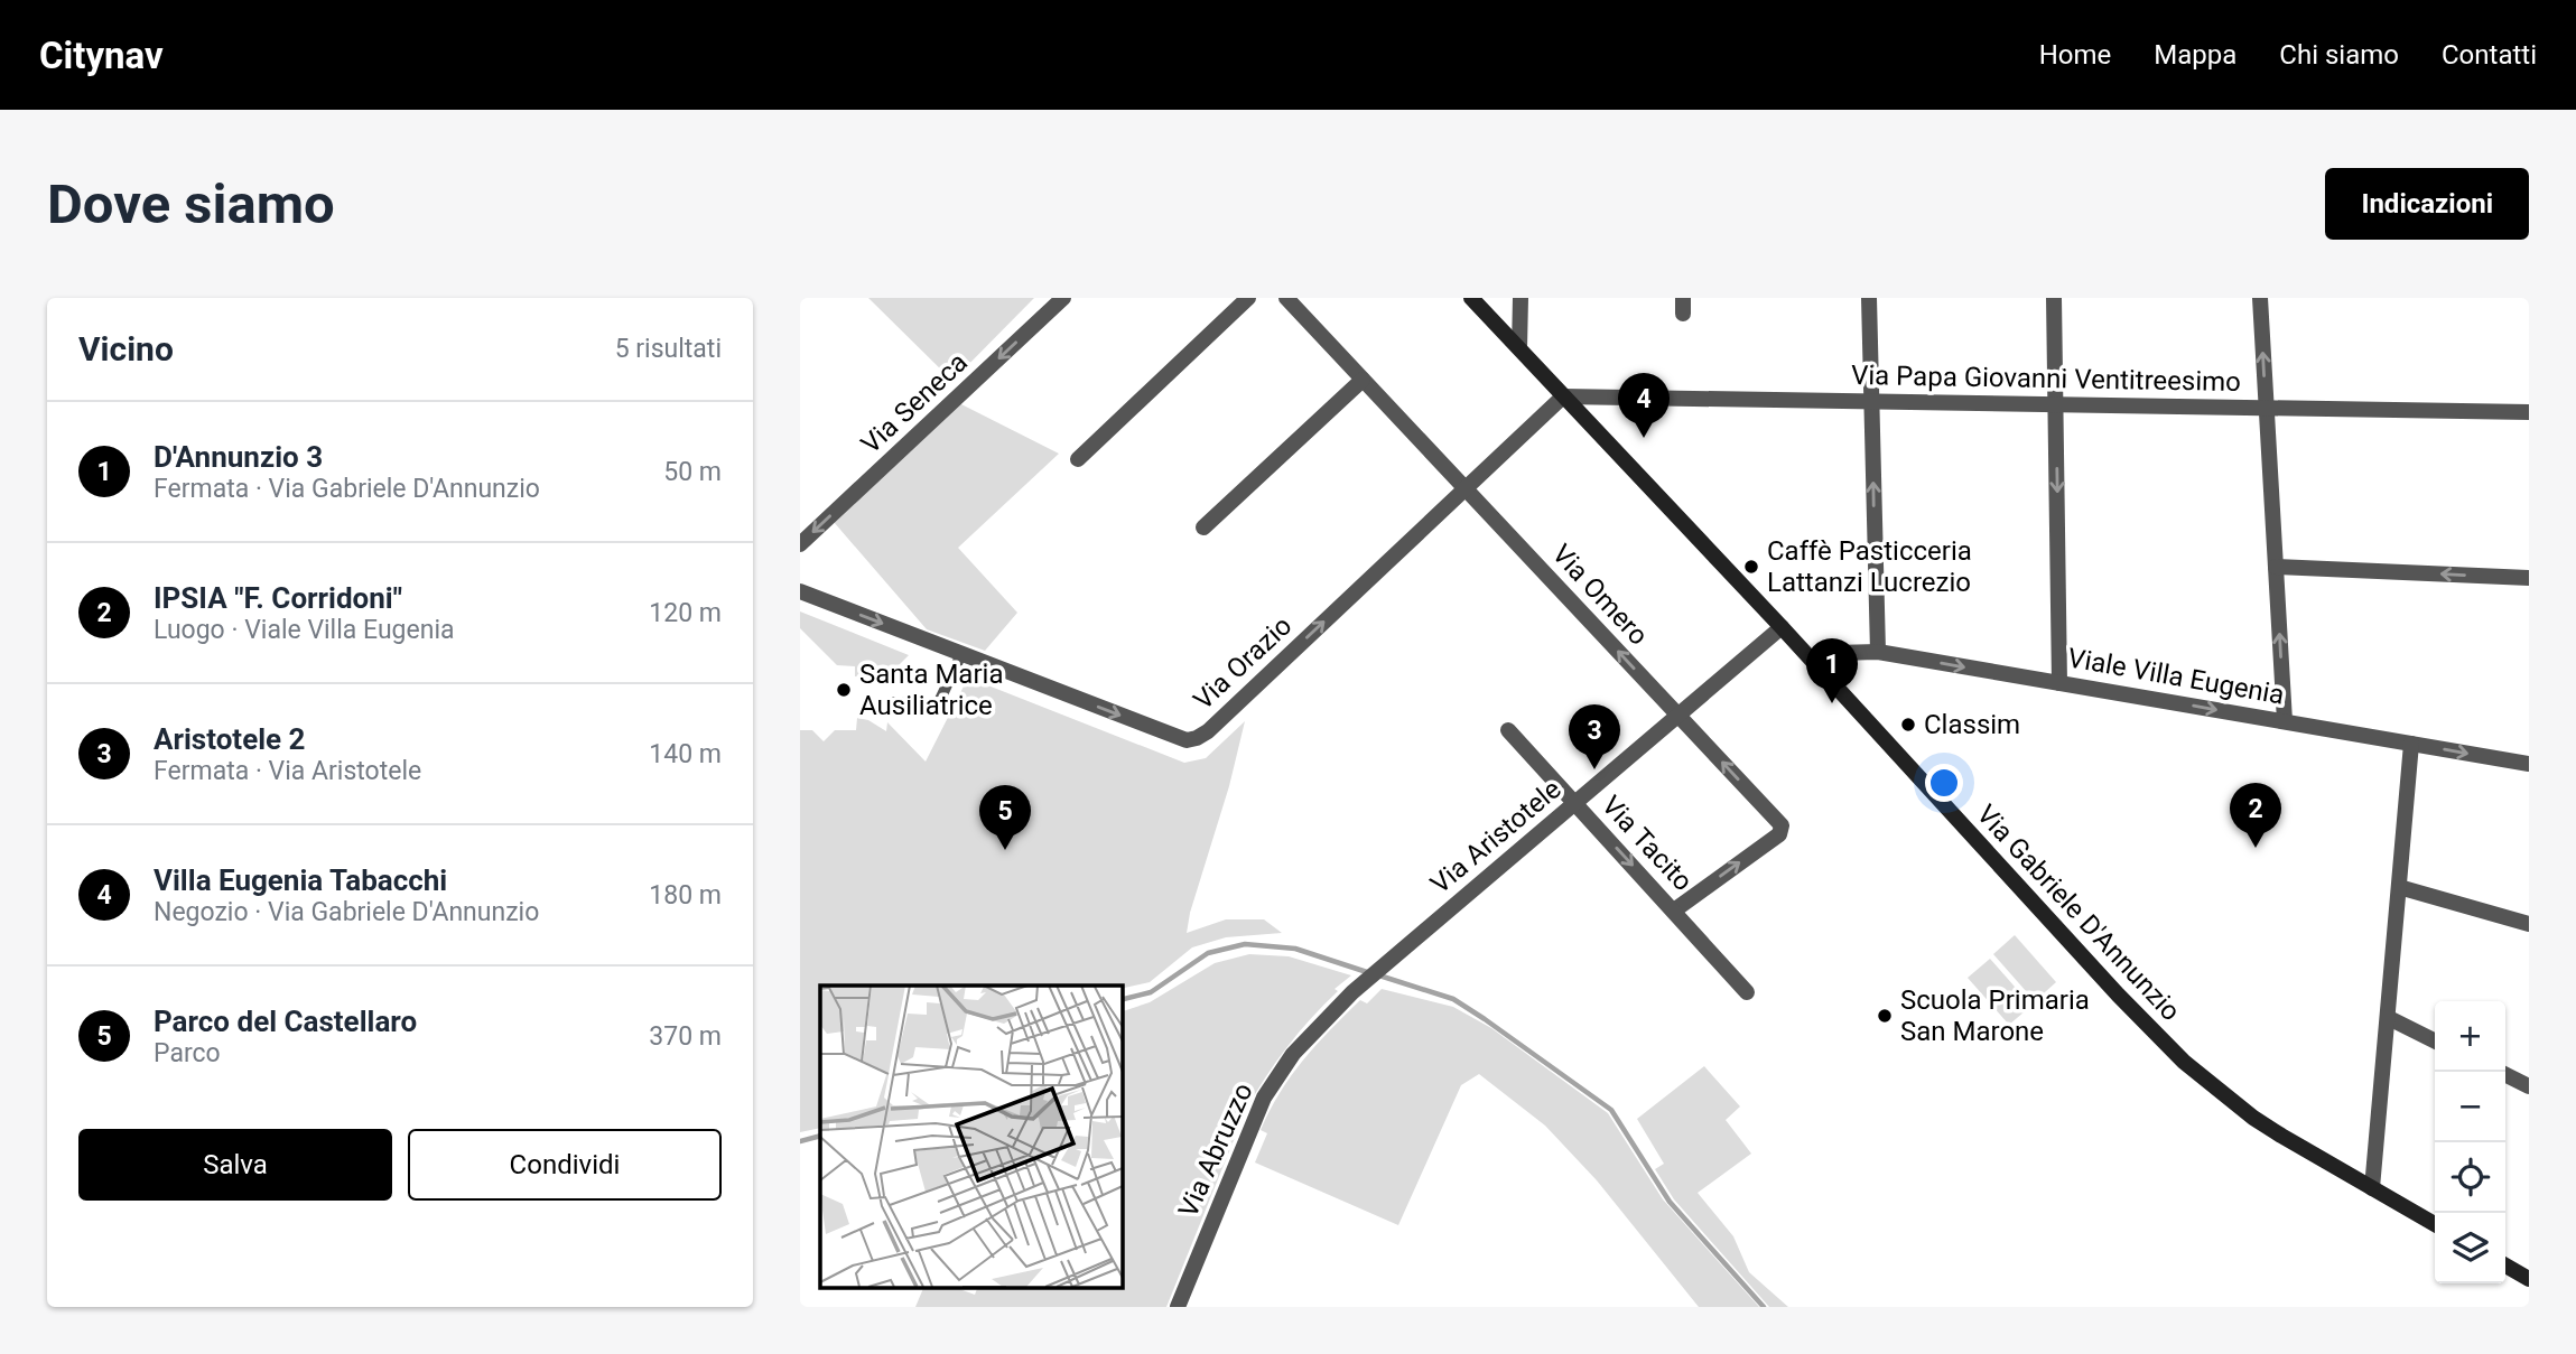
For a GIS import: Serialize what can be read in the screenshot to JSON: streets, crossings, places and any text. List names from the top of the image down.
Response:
{
  "streets": {
    "main road": ["Via Gabriele D'Annunzio"],
    "street": [
      "Via Papa Giovanni Ventitreesimo",
      "Via Seneca",
      "Via Omero",
      "Via Orazio",
      "Viale Villa Eugenia",
      "Via Aristotele",
      "Via Tacito",
      "Via Abruzzo"
    ]
  },
  "crossings": [
    ["Via Papa Giovanni Ventitreesimo", "Via Orazio"],
    ["Via Papa Giovanni Ventitreesimo", "Via Gabriele D'Annunzio"],
    ["Via Omero", "Via Orazio"],
    ["Via Omero", "Via Aristotele"],
    ["Via Omero", "Via Tacito"],
    ["Via Orazio", "Via Gabriele D'Annunzio"],
    ["Viale Villa Eugenia", "Via Gabriele D'Annunzio"],
    ["Via Aristotele", "Via Tacito"],
    ["Via Aristotele", "Via Gabriele D'Annunzio"],
    ["Via Aristotele", "Via Abruzzo"]
  ],
  "one_way": [
    "Via Seneca",
    "Via Orazio",
    "Viale Villa Eugenia",
    "Via Tacito"
  ],
  "places": [
    "Caffè Pasticceria Lattanzi Lucrezio",
    "Santa Maria Ausiliatrice",
    "Classim",
    "Scuola Primaria San Marone"
  ],
  "page": {
    "header": "Citynav",
    "nav": [
      "Home",
      "Mappa",
      "Chi siamo",
      "Contatti"
    ],
    "buttons": [
      "Indicazioni",
      ["Salva", "Condividi"]
    ],
    "title": "Dove siamo",
    "heading": ["Vicino", "5 risultati"],
    "pins": [
      "4",
      "1",
      "3",
      "2",
      "5"
    ],
    "list": [
      {
        "mark": "1",
        "name": "D'Annunzio 3",
        "note": "Fermata · Via Gabriele D'Annunzio",
        "value": "50 m"
      },
      {
        "mark": "2",
        "name": "IPSIA \"F. Corridoni\"",
        "note": "Luogo · Viale Villa Eugenia",
        "value": "120 m"
      },
      {
        "mark": "3",
        "name": "Aristotele 2",
        "note": "Fermata · Via Aristotele",
        "value": "140 m"
      },
      {
        "mark": "4",
        "name": "Villa Eugenia Tabacchi",
        "note": "Negozio · Via Gabriele D'Annunzio",
        "value": "180 m"
      },
      {
        "mark": "5",
        "name": "Parco del Castellaro",
        "note": "Parco",
        "value": "370 m"
      }
    ],
    "map_buttons": ["+", "−"]
  }
}
